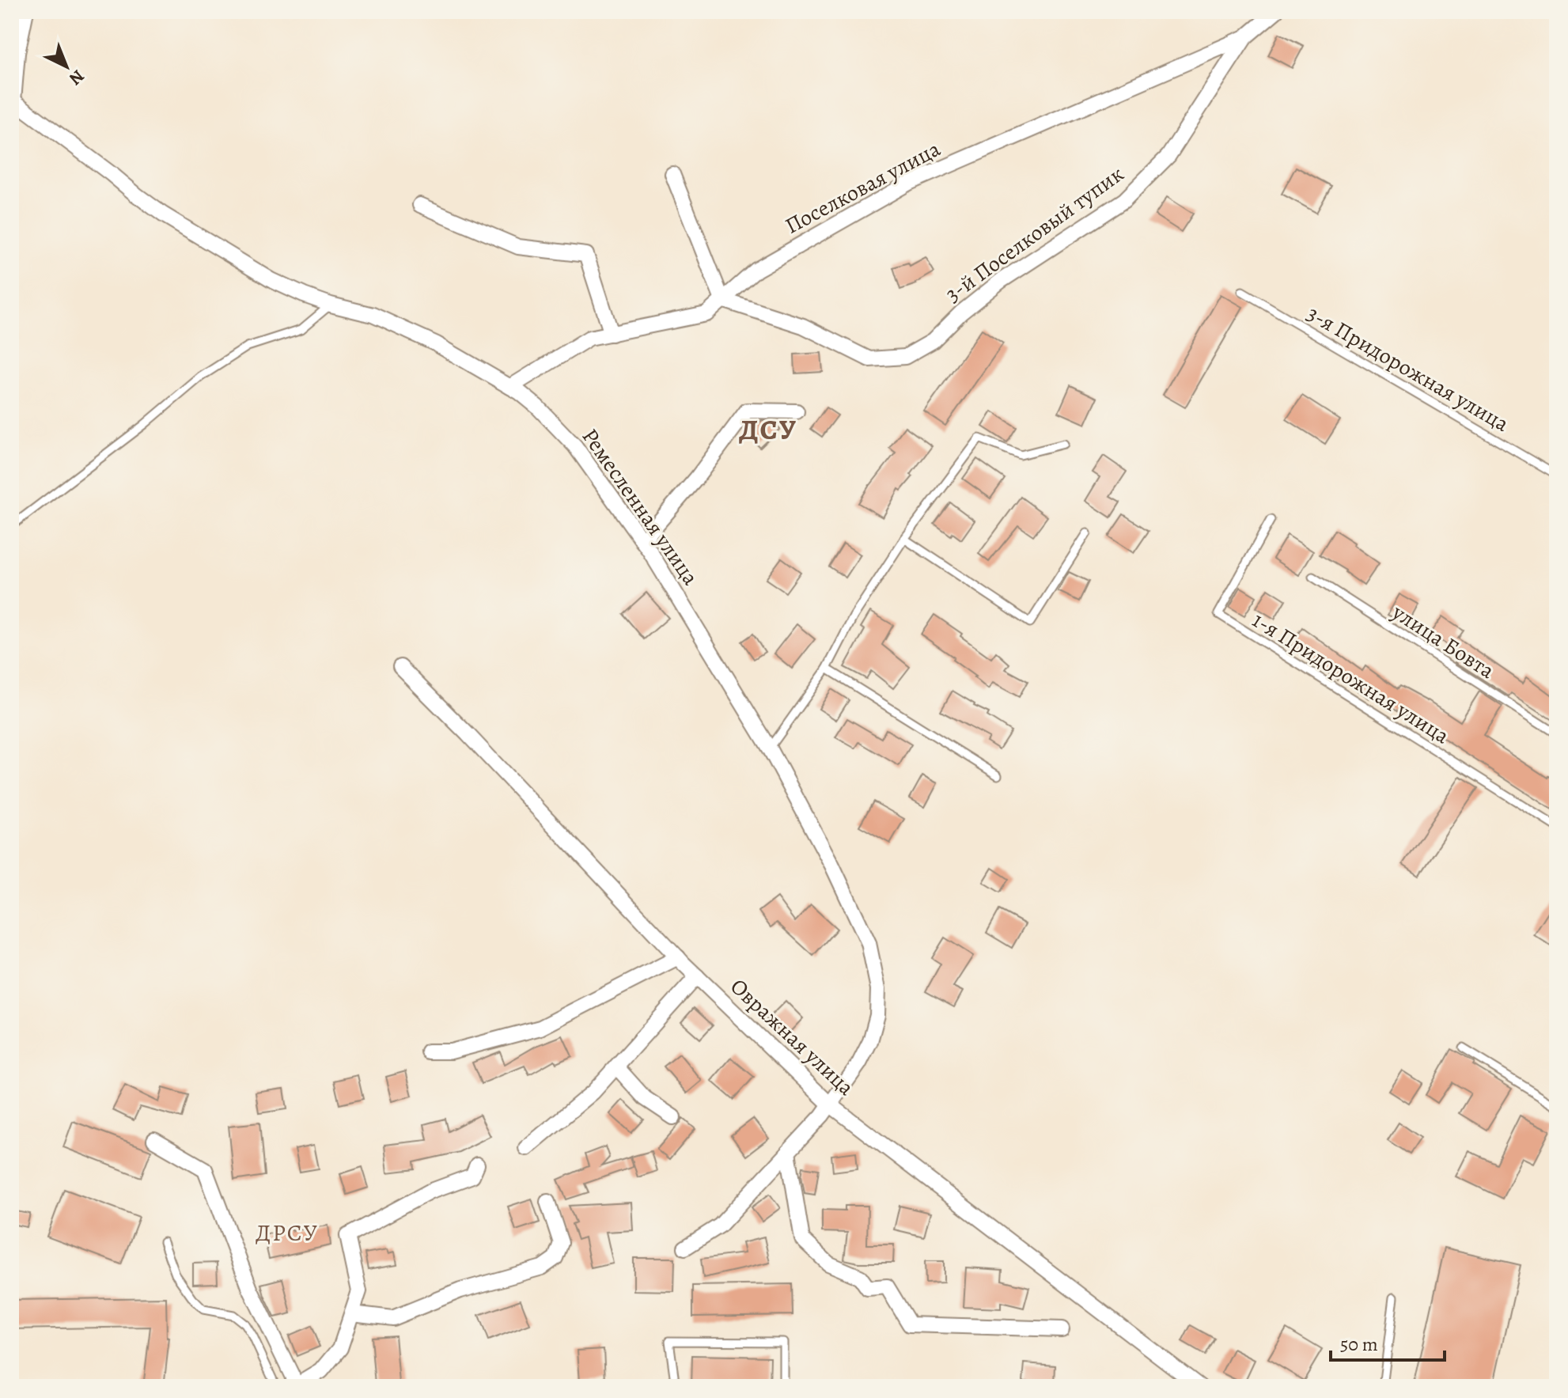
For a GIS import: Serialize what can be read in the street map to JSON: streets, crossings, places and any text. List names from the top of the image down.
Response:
{
  "streets": {
    "street": [
      "Поселковая улица",
      "3-й Поселковый тупик",
      "Ремесленная улица",
      "Овражная улица"
    ],
    "lane": ["3-я Придорожная улица", "улица Бовта", "1-я Придорожная улица"]
  },
  "crossings": [
    ["Поселковая улица", "3-й Поселковый тупик"],
    ["Поселковая улица", "Ремесленная улица"],
    ["Ремесленная улица", "Овражная улица"]
  ],
  "districts": ["ДСУ", "ДРСУ"],
  "scale_bar": "50 m",
  "north": "bottom right"
}
